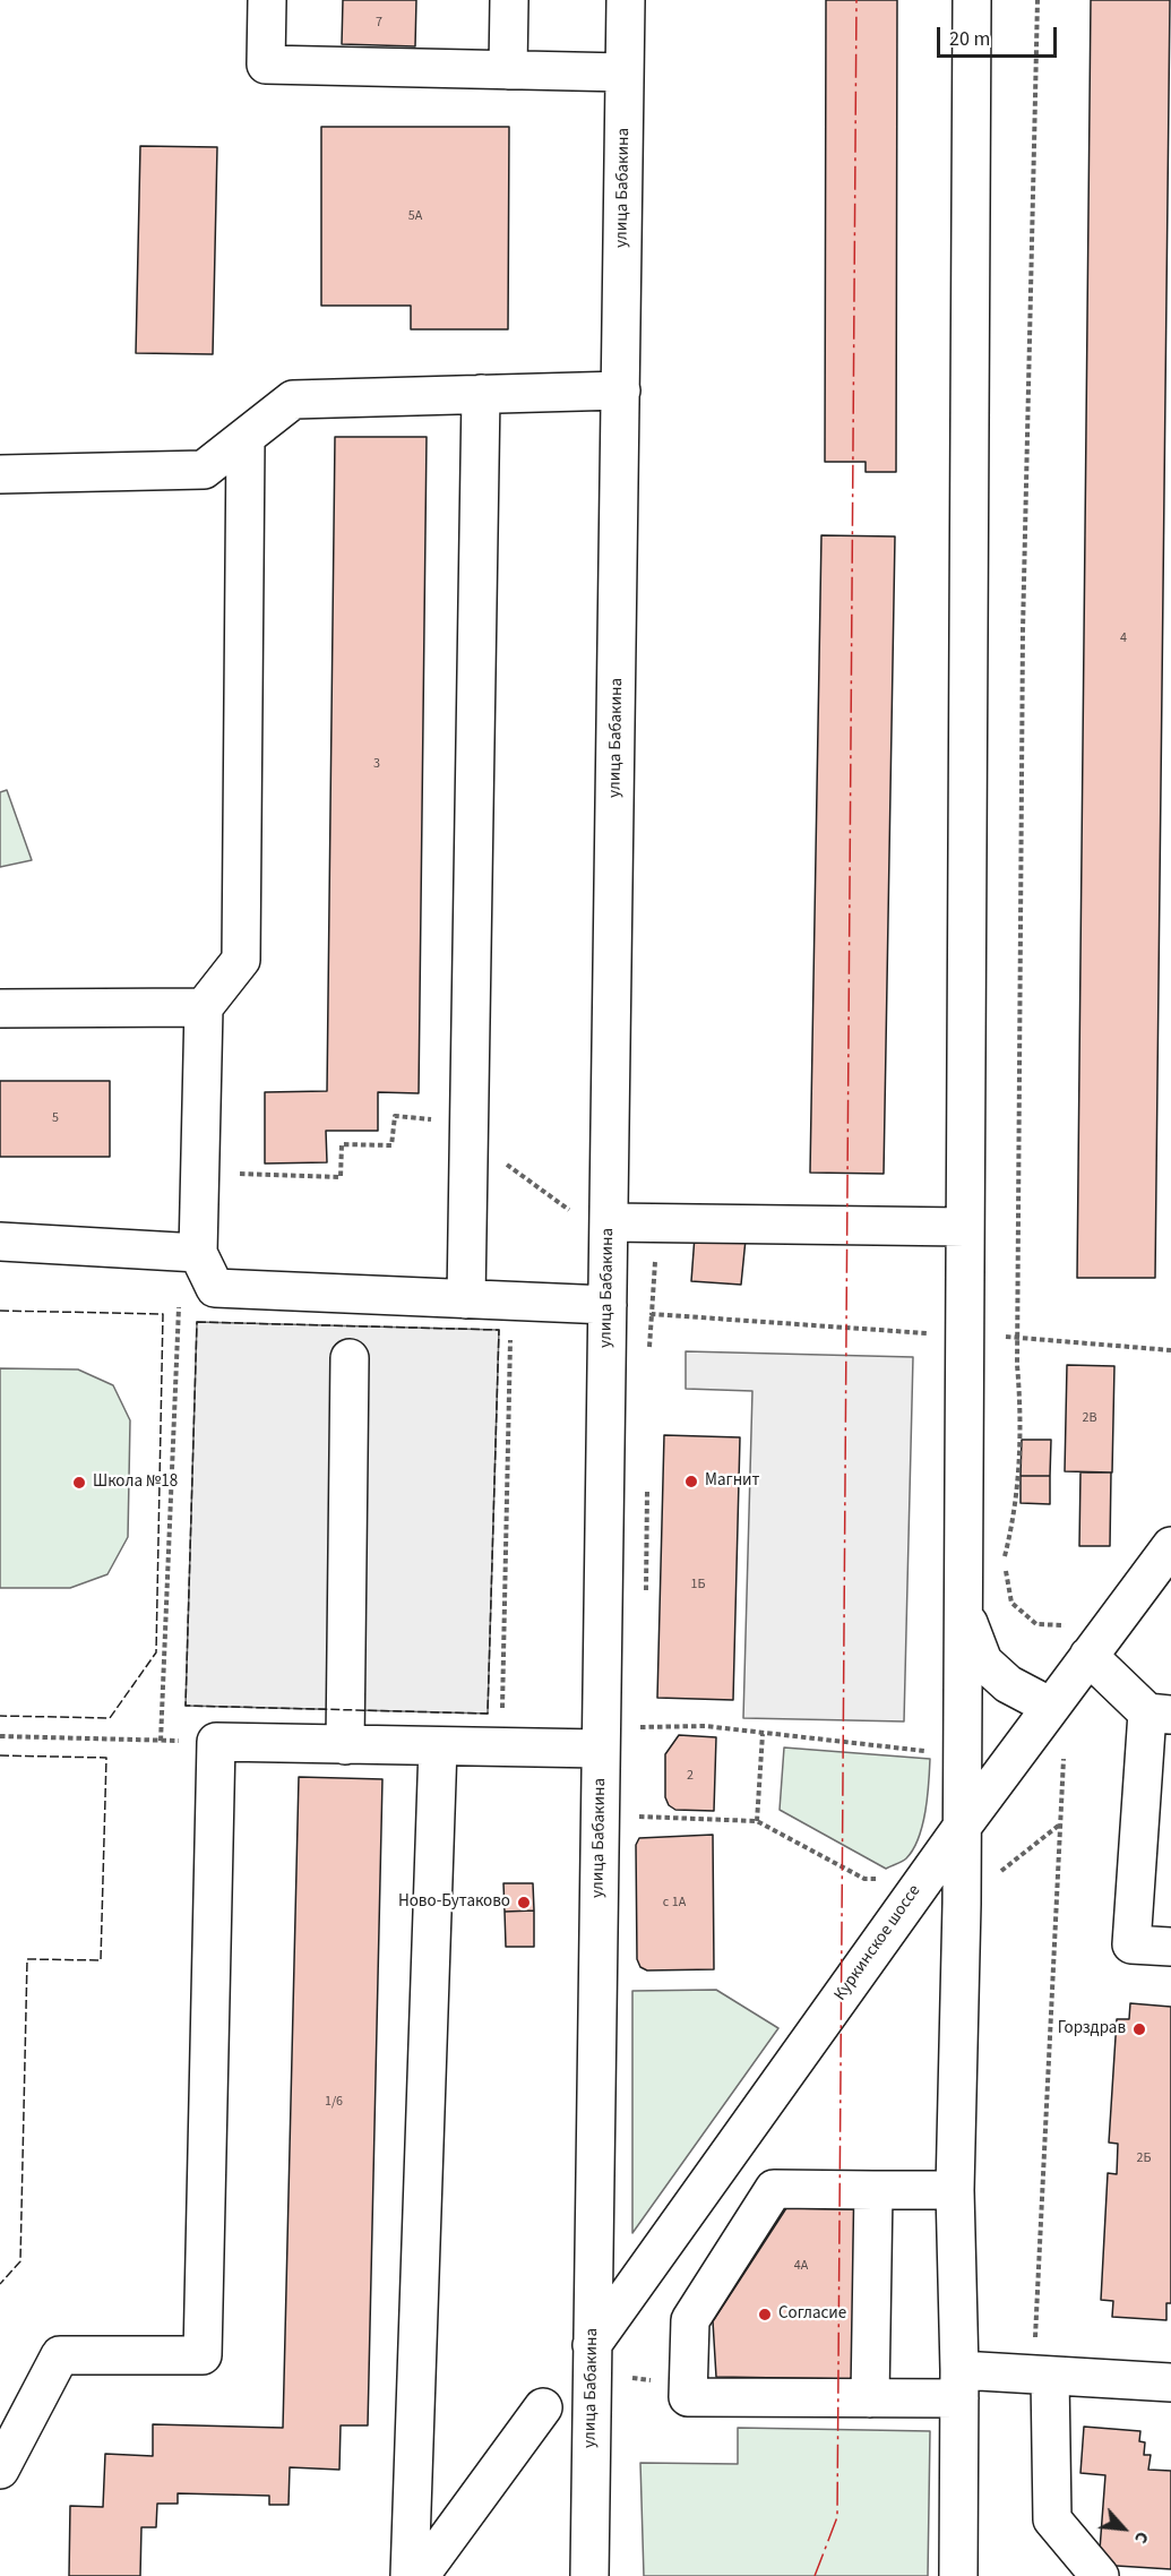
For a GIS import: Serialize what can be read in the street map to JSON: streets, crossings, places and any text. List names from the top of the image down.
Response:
{
  "streets": {
    "street": ["улица Бабакина", "Куркинское шоссе"]
  },
  "crossings": [
    ["улица Бабакина", "Куркинское шоссе"]
  ],
  "places": [
    "Магнит",
    "Школа №18",
    "Ново-Бутаково",
    "Горздрав",
    "Согласие"
  ],
  "house_numbers": [
    "7",
    "5А",
    "4",
    "3",
    "5",
    "2B",
    "1Б",
    "2",
    "с 1А",
    "1/6",
    "2Б",
    "4А"
  ],
  "scale_bar": "20 m",
  "north": "bottom right"
}
